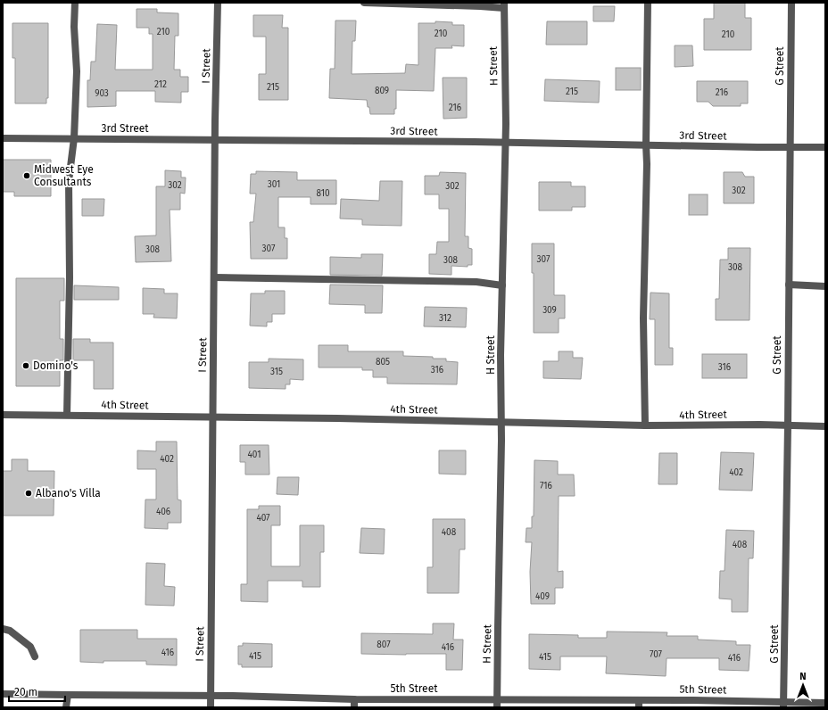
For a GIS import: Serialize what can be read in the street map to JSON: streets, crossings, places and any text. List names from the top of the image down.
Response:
{
  "streets": {
    "street": [
      "I Street",
      "H Street",
      "G Street",
      "3rd Street",
      "4th Street",
      "5th Street"
    ]
  },
  "crossings": [
    ["I Street", "3rd Street"],
    ["I Street", "4th Street"],
    ["I Street", "5th Street"],
    ["H Street", "3rd Street"],
    ["H Street", "4th Street"],
    ["H Street", "5th Street"],
    ["G Street", "3rd Street"],
    ["G Street", "4th Street"],
    ["G Street", "5th Street"]
  ],
  "places": ["Midwest Eye Consultants", "Domino's", "Albano's Villa"],
  "house_numbers": [
    "210",
    "210",
    "210",
    "212",
    "215",
    "809",
    "215",
    "216",
    "903",
    "216",
    "301",
    "302",
    "302",
    "302",
    "810",
    "307",
    "308",
    "307",
    "308",
    "308",
    "309",
    "312",
    "805",
    "316",
    "316",
    "315",
    "401",
    "402",
    "402",
    "716",
    "406",
    "407",
    "408",
    "408",
    "409",
    "807",
    "416",
    "416",
    "707",
    "415",
    "415",
    "416"
  ],
  "scale_bar": "20 m",
  "north": "top"
}
